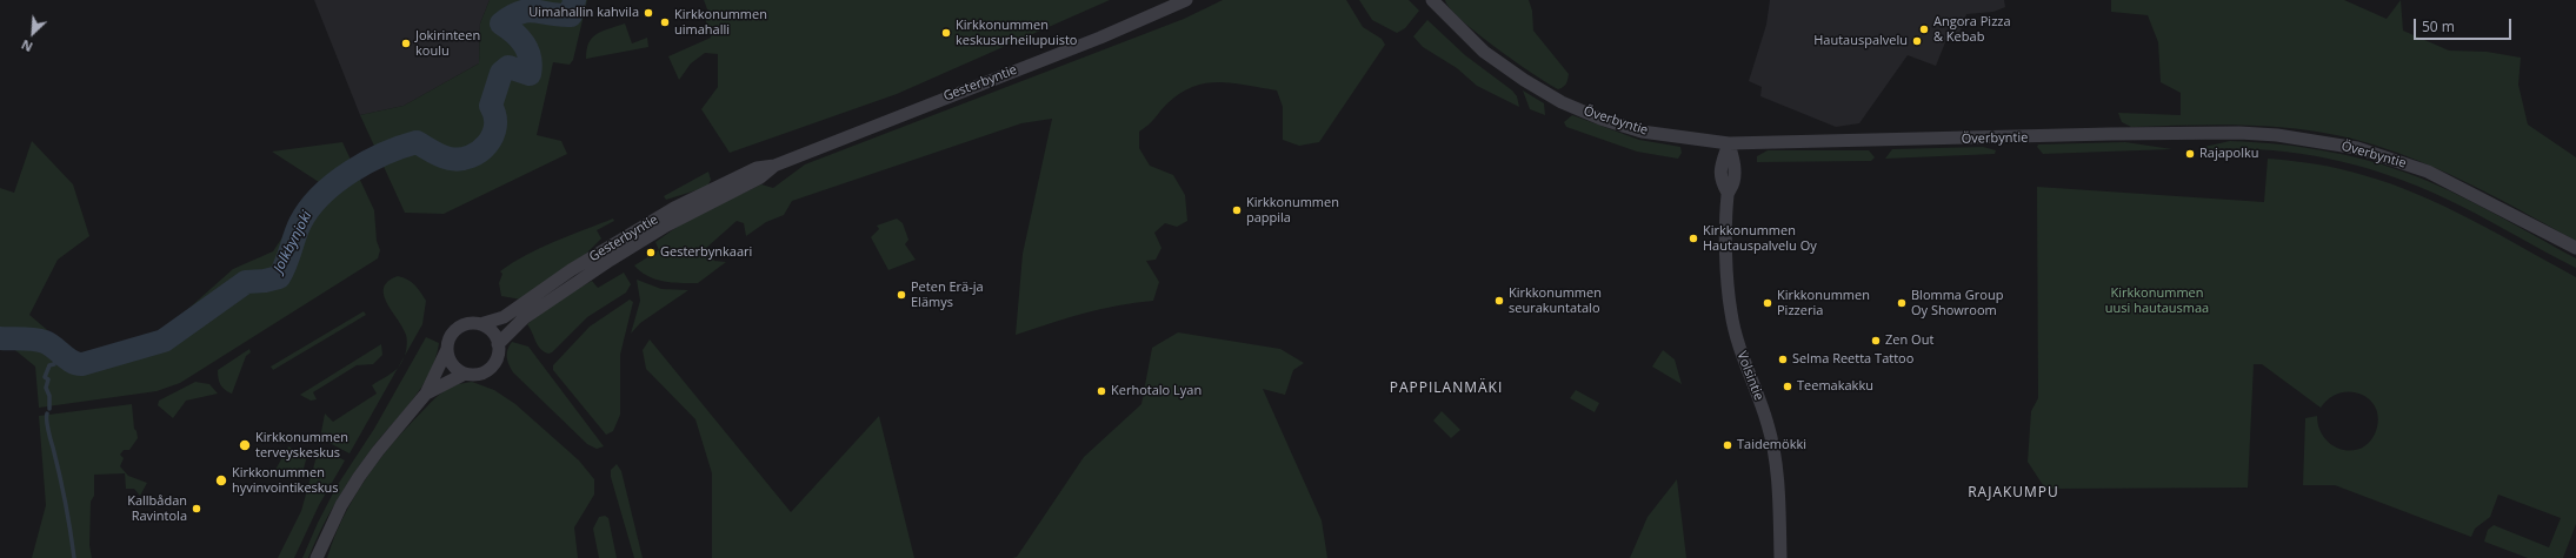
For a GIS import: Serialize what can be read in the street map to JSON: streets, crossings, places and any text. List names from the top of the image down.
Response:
{
  "streets": {
    "street": ["Gesterbyntie", "Överbyntie", "Volsintie"]
  },
  "crossings": [
    ["Överbyntie", "Volsintie"]
  ],
  "districts": ["PAPPILANMÄKI", "RAJAKUMPU"],
  "water": ["Jolkbynjoki"],
  "parks": ["Kirkkonummen uusi hautausmaa"],
  "places": [
    "Uimahallin kahvila",
    "Kirkkonummen uimahalli",
    "Angora Pizza & Kebab",
    "Kirkkonummen keskusurheilupuisto",
    "Hautauspalvelu",
    "Jokirinteen koulu",
    "Rajapolku",
    "Kirkkonummen pappila",
    "Kirkkonummen Hautauspalvelu Oy",
    "Gesterbynkaari",
    "Peten Erä-ja Elämys",
    "Kirkkonummen seurakuntatalo",
    "Kirkkonummen Pizzeria",
    "Blomma Group Oy Showroom",
    "Zen Out",
    "Selma Reetta Tattoo",
    "Teemakakku",
    "Kerhotalo Lyan",
    "Kirkkonummen terveyskeskus",
    "Taidemökki",
    "Kirkkonummen hyvinvointikeskus",
    "Kallbådan Ravintola"
  ],
  "scale_bar": "50 m",
  "north": "bottom left"
}
